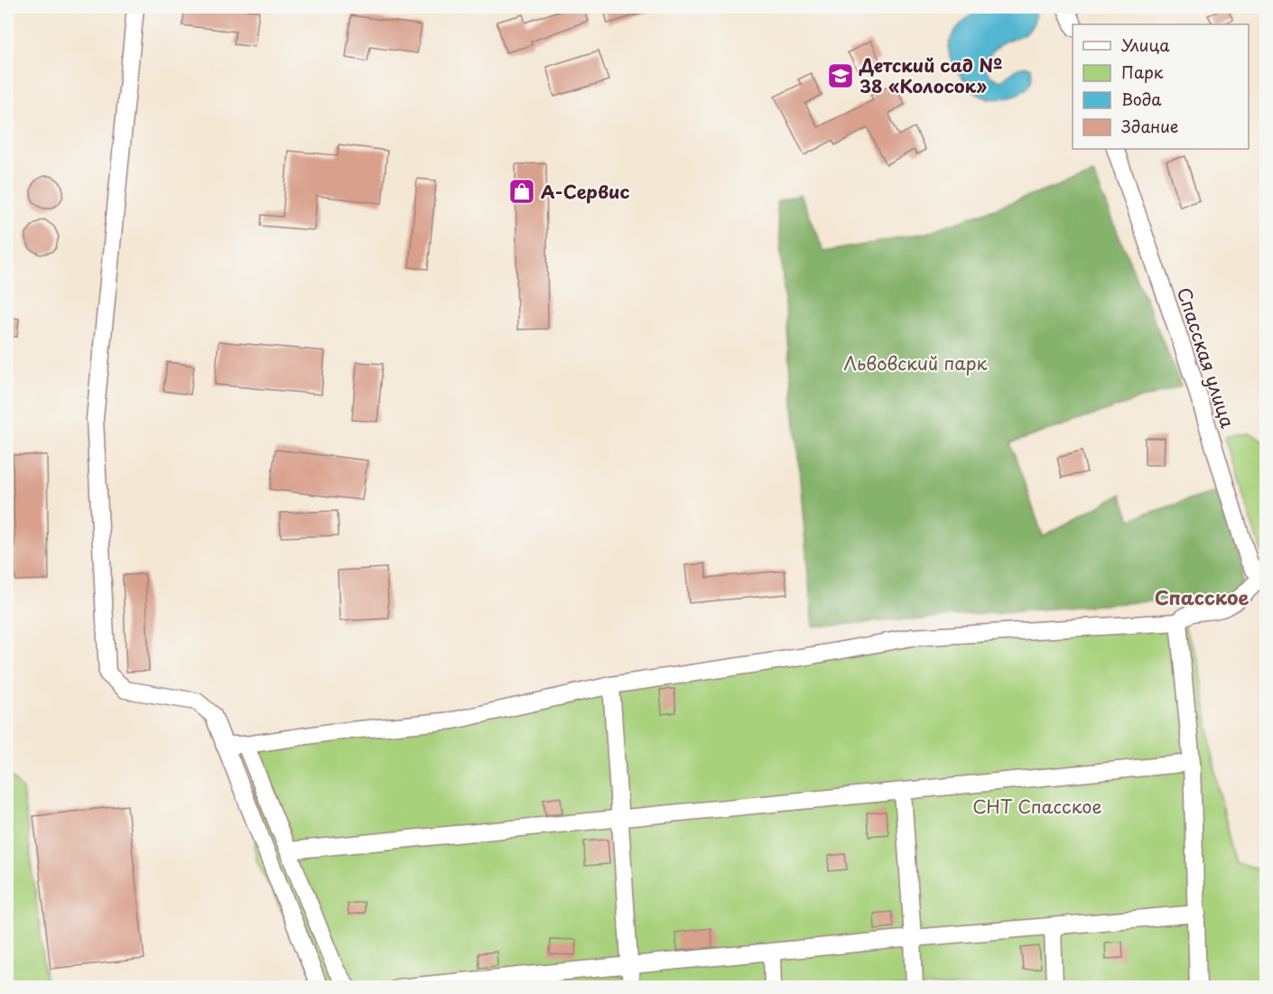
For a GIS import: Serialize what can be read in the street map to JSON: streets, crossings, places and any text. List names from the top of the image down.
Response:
{
  "streets": {
    "street": ["Спасская улица"]
  },
  "districts": ["Спасское"],
  "parks": ["Львовский парк", "СНТ Спасское"],
  "places": {
    "school or university": ["Детский сад № 38 «Колосок»"],
    "shop": ["A-Сервис"]
  },
  "legend": [
    "Улица",
    "Парк",
    "Вода",
    "Здание"
  ]
}
